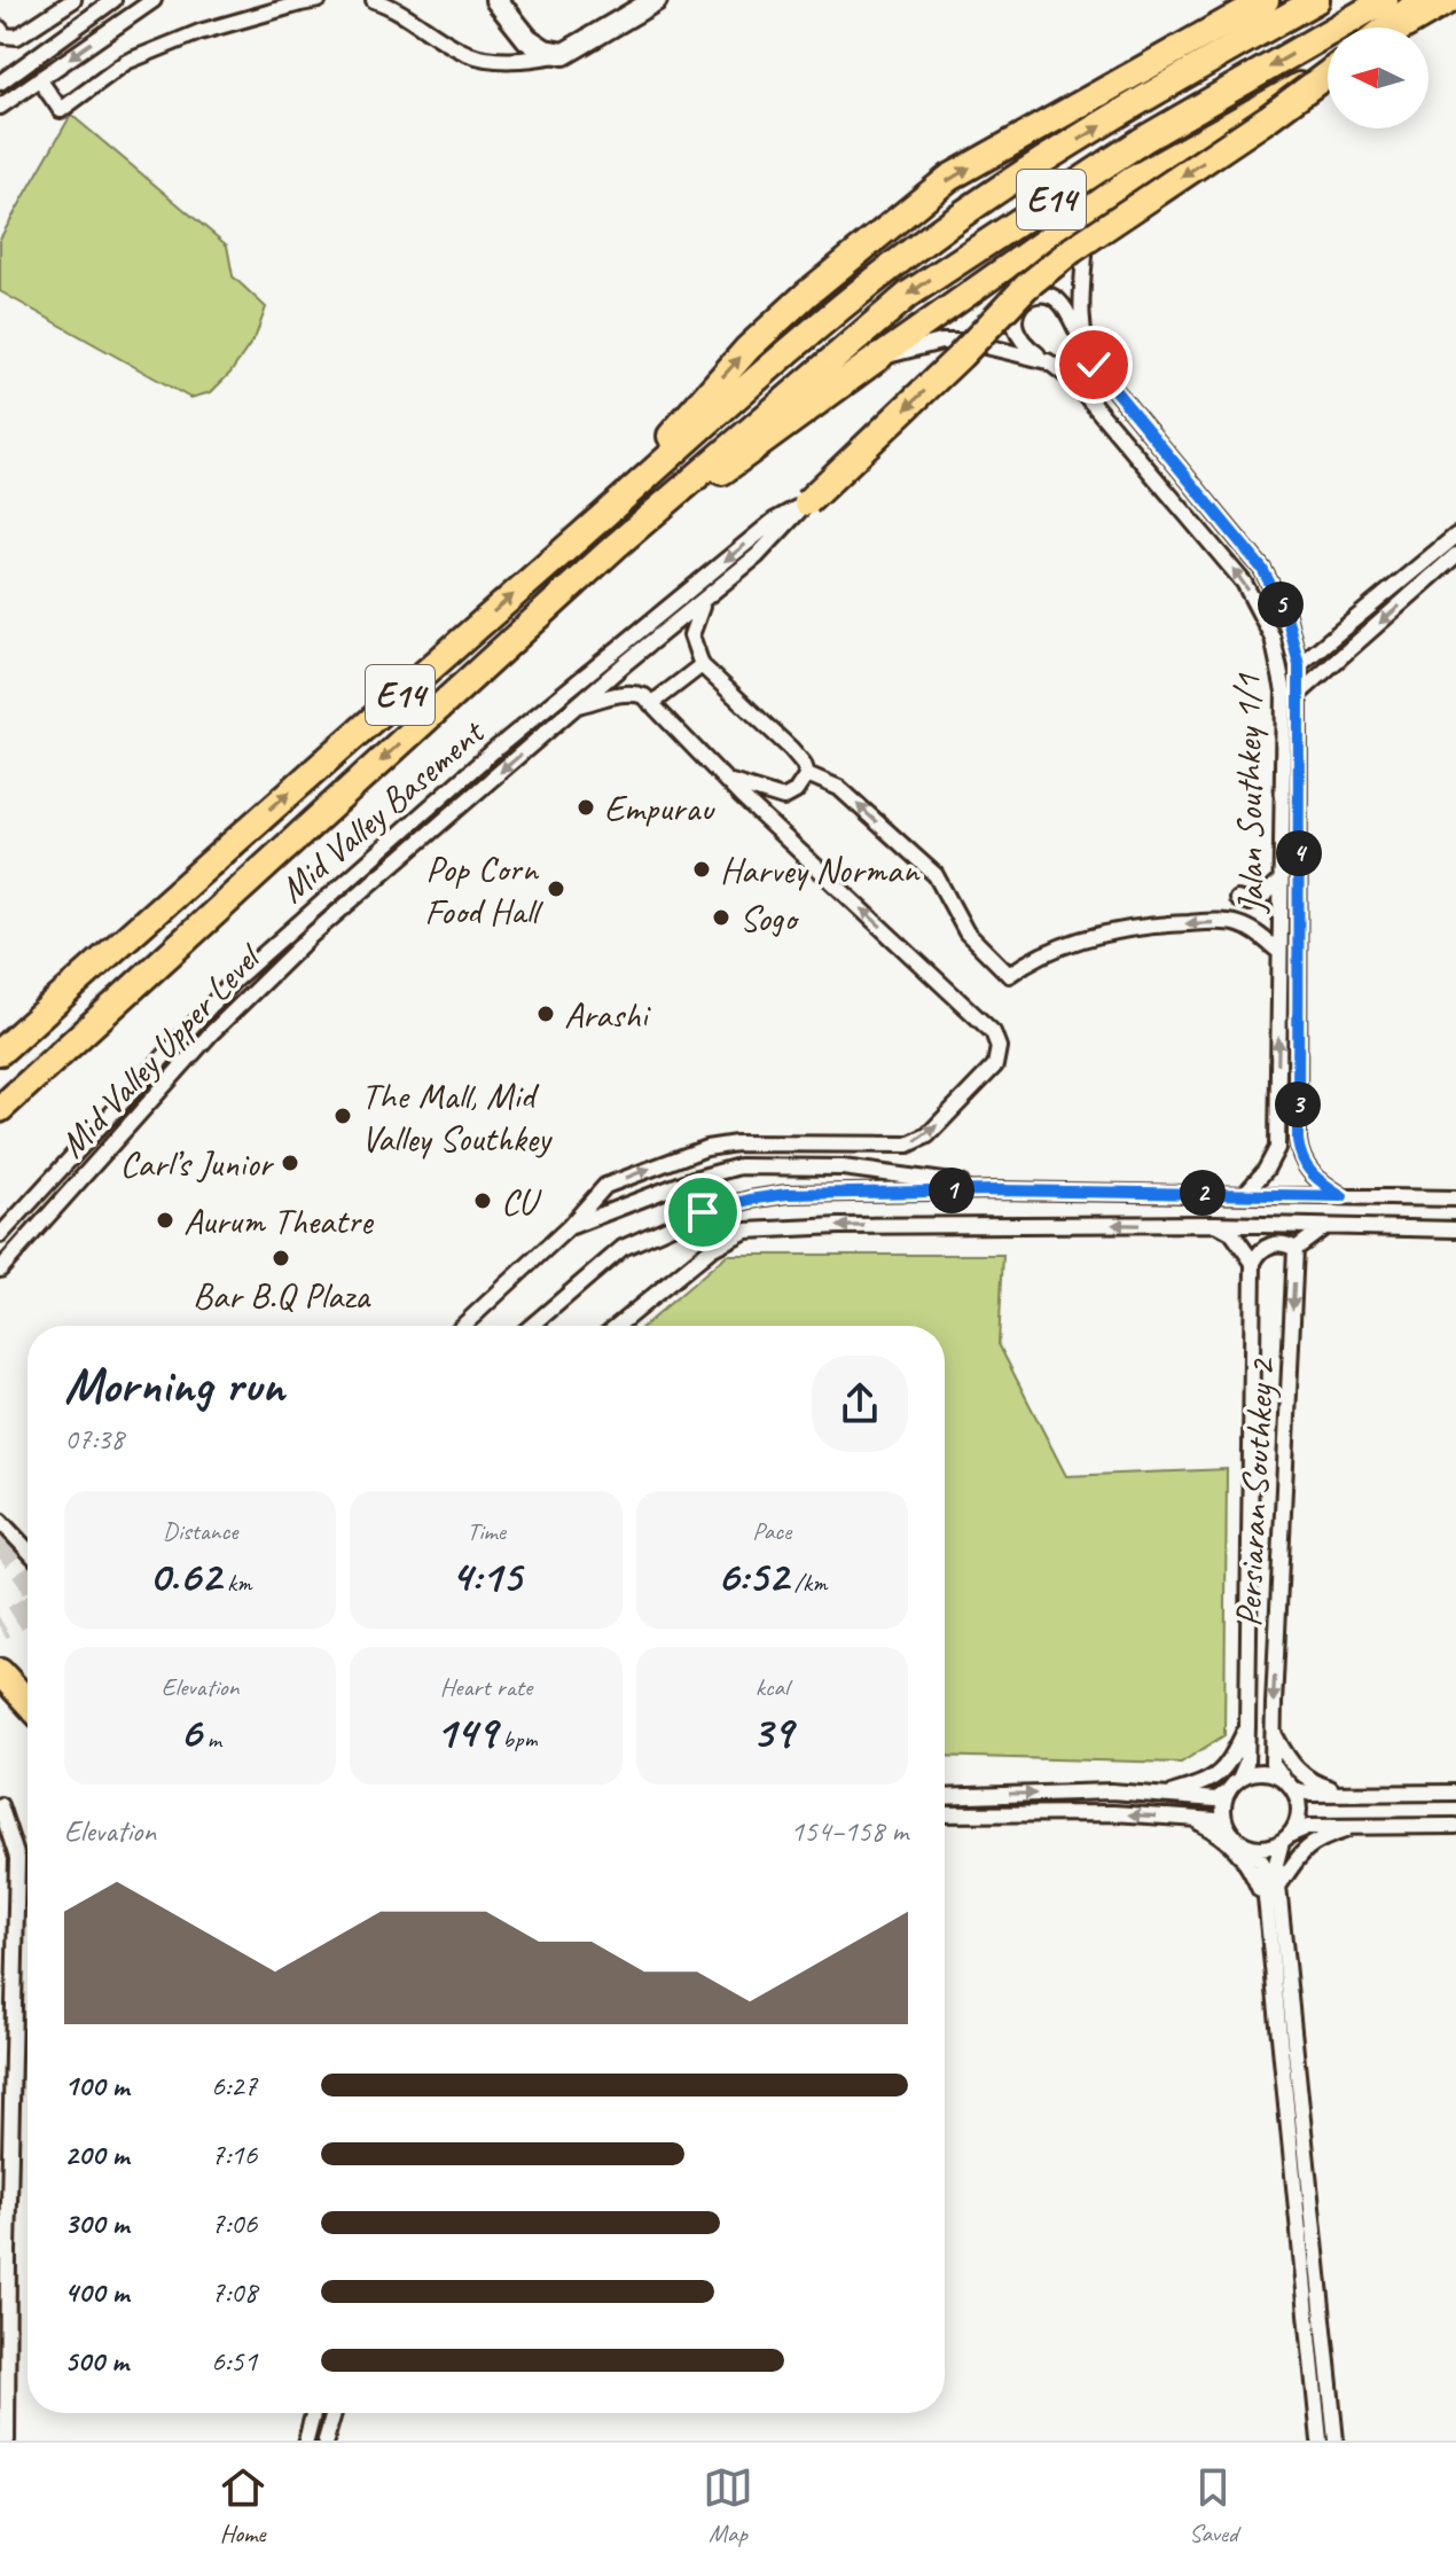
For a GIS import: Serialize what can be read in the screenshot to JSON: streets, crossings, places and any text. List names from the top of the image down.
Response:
{
  "streets": {
    "highway": ["E14"],
    "street": [
      "Jalan Southkey 1/1",
      "Mid Valley Basement",
      "Mid Valley Upper Level",
      "Persiaran Southkey 2"
    ]
  },
  "crossings": [
    ["Mid Valley Basement", "Mid Valley Upper Level"]
  ],
  "one_way": ["Mid Valley Basement", "Mid Valley Upper Level"],
  "places": [
    "Empurau",
    "Harvey Norman",
    "Pop Corn Food Hall",
    "Sogo",
    "Arashi",
    "The Mall, Mid Valley Southkey",
    "Carl’s Junior",
    "CU",
    "Aurum Theatre",
    "Bar B.Q Plaza"
  ],
  "north": "left",
  "page": {
    "pins": [
      "5",
      "4",
      "3",
      "1",
      "2"
    ],
    "heading": ["Morning run", "07:38"],
    "stats": [
      ["Distance", "0.62 km"],
      ["Time", "4:15"],
      ["Pace", "6:52 /km"],
      ["Elevation", "6 m"],
      ["Heart rate", "149 bpm"],
      ["kcal", "39"]
    ],
    "chart": ["Elevation", "154–158 m"],
    "list": [
      {
        "name": "100 m",
        "note": "6:27"
      },
      {
        "name": "200 m",
        "note": "7:16"
      },
      {
        "name": "300 m",
        "note": "7:06"
      },
      {
        "name": "400 m",
        "note": "7:08"
      },
      {
        "name": "500 m",
        "note": "6:51"
      }
    ],
    "tabs": ["Home", "Map", "Saved"]
  }
}
